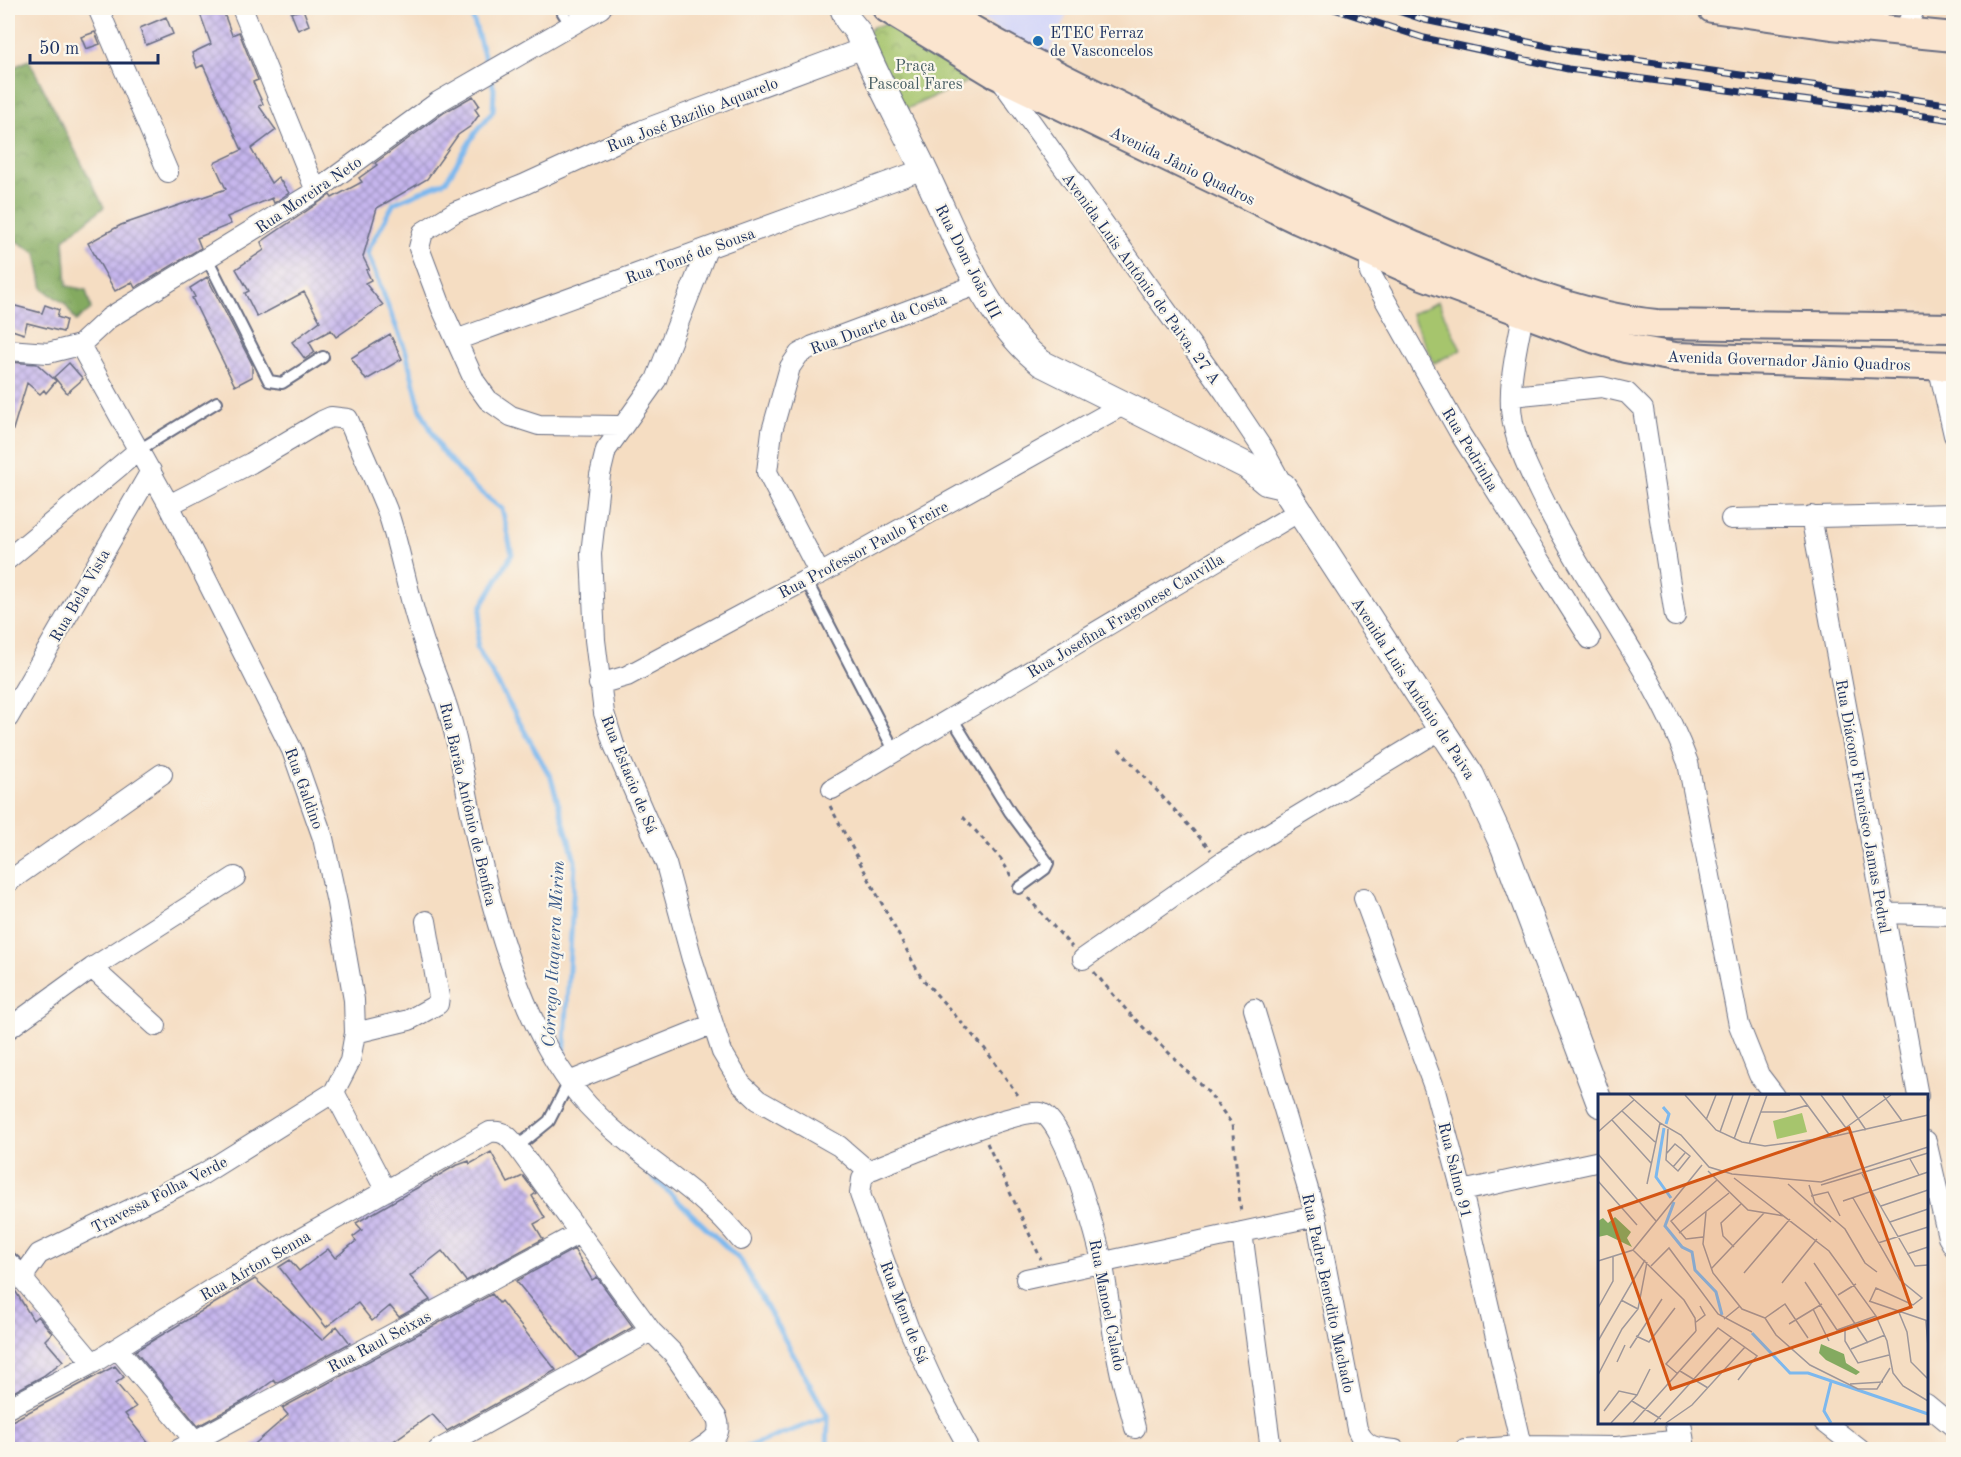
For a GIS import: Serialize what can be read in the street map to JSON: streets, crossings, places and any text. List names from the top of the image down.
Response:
{
  "streets": {
    "main road": ["Avenida Jânio Quadros", "Avenida Governador Jânio Quadros"],
    "street": [
      "Rua José Bazilio Aquarelo",
      "Rua Moreira Neto",
      "Rua Tomé de Sousa",
      "Rua Dom João III",
      "Avenida Luis Antônio de Paiva, 27 A",
      "Rua Duarte da Costa",
      "Rua Pedrinha",
      "Rua Professor Paulo Freire",
      "Rua Bela Vista",
      "Rua Josefina Fragonese Cauvilla",
      "Avenida Luis Antônio de Paiva",
      "Rua Estacio de Sá",
      "Rua Galdino",
      "Rua Barão Antônio de Benfica",
      "Rua Diácono Francisco Jamas Pedral",
      "Rua Salmo 91",
      "Travessa Folha Verde",
      "Rua Aírton Senna",
      "Rua Padre Benedito Machado",
      "Rua Manoel Calado",
      "Rua Mem de Sá",
      "Rua Raul Seixas"
    ]
  },
  "crossings": [
    ["Rua José Bazilio Aquarelo", "Rua Tomé de Sousa"],
    ["Rua José Bazilio Aquarelo", "Rua Dom João III"],
    ["Avenida Jânio Quadros", "Avenida Luis Antônio de Paiva, 27 A"],
    ["Avenida Jânio Quadros", "Avenida Governador Jânio Quadros"],
    ["Avenida Jânio Quadros", "Rua Pedrinha"],
    ["Rua Moreira Neto", "Rua Galdino"],
    ["Rua Tomé de Sousa", "Rua Dom João III"],
    ["Rua Tomé de Sousa", "Rua Estacio de Sá"],
    ["Rua Dom João III", "Avenida Luis Antônio de Paiva, 27 A"],
    ["Rua Dom João III", "Rua Duarte da Costa"],
    ["Rua Dom João III", "Rua Professor Paulo Freire"],
    ["Rua Dom João III", "Avenida Luis Antônio de Paiva"],
    ["Avenida Luis Antônio de Paiva, 27 A", "Avenida Luis Antônio de Paiva"],
    ["Rua Duarte da Costa", "Rua Professor Paulo Freire"],
    ["Rua Professor Paulo Freire", "Rua Estacio de Sá"],
    ["Rua Bela Vista", "Rua Galdino"],
    ["Rua Josefina Fragonese Cauvilla", "Avenida Luis Antônio de Paiva"],
    ["Rua Estacio de Sá", "Rua Mem de Sá"],
    ["Rua Galdino", "Rua Barão Antônio de Benfica"],
    ["Rua Galdino", "Travessa Folha Verde"]
  ],
  "water": ["Córrego Itaquera Mirim"],
  "parks": ["Praça Pascoal Fares"],
  "places": ["ETEC Ferraz de Vasconcelos"],
  "scale_bar": "50 m"
}
